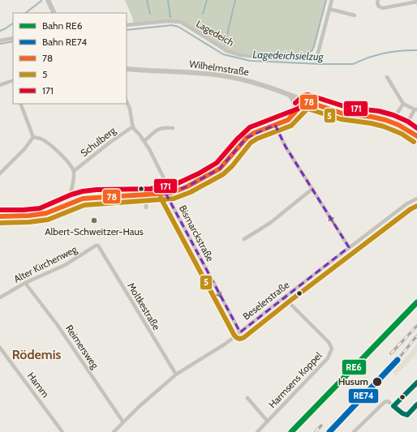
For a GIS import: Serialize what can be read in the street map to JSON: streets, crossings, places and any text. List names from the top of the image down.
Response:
{
  "streets": {
    "street": [
      "Lagedeich",
      "Wilhelmstraße",
      "Schulberg",
      "Bismarckstraße",
      "Alter Kirchenweg",
      "Beselerstraße",
      "Moltkestraße",
      "Reimersweg",
      "Harmsens Koppel",
      "Hamm"
    ]
  },
  "crossings": [
    ["Bismarckstraße", "Beselerstraße"],
    ["Alter Kirchenweg", "Moltkestraße"],
    ["Alter Kirchenweg", "Reimersweg"],
    ["Beselerstraße", "Moltkestraße"],
    ["Beselerstraße", "Reimersweg"],
    ["Beselerstraße", "Harmsens Koppel"]
  ],
  "one_way": ["Bismarckstraße"],
  "districts": ["Rödemis"],
  "water": ["Lagedeichsielzug"],
  "places": ["Albert-Schweitzer-Haus", "Husum"],
  "lines": [
    "transit line 171",
    "transit line 78",
    "transit line 5",
    "rail line RE6",
    "rail line RE74"
  ],
  "legend": [
    "Bahn RE6",
    "Bahn RE74",
    "78",
    "5",
    "171"
  ]
}
